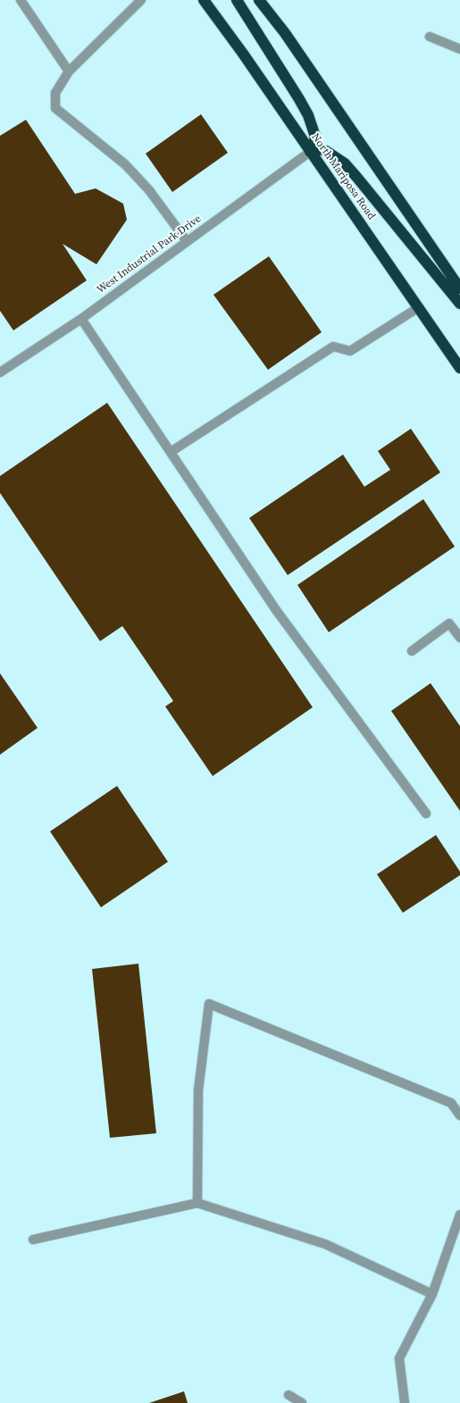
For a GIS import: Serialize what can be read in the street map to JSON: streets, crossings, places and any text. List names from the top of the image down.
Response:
{
  "streets": {
    "highway": ["North Mariposa Road"],
    "street": ["West Industrial Park Drive"]
  },
  "crossings": [
    ["North Mariposa Road", "West Industrial Park Drive"]
  ]
}
